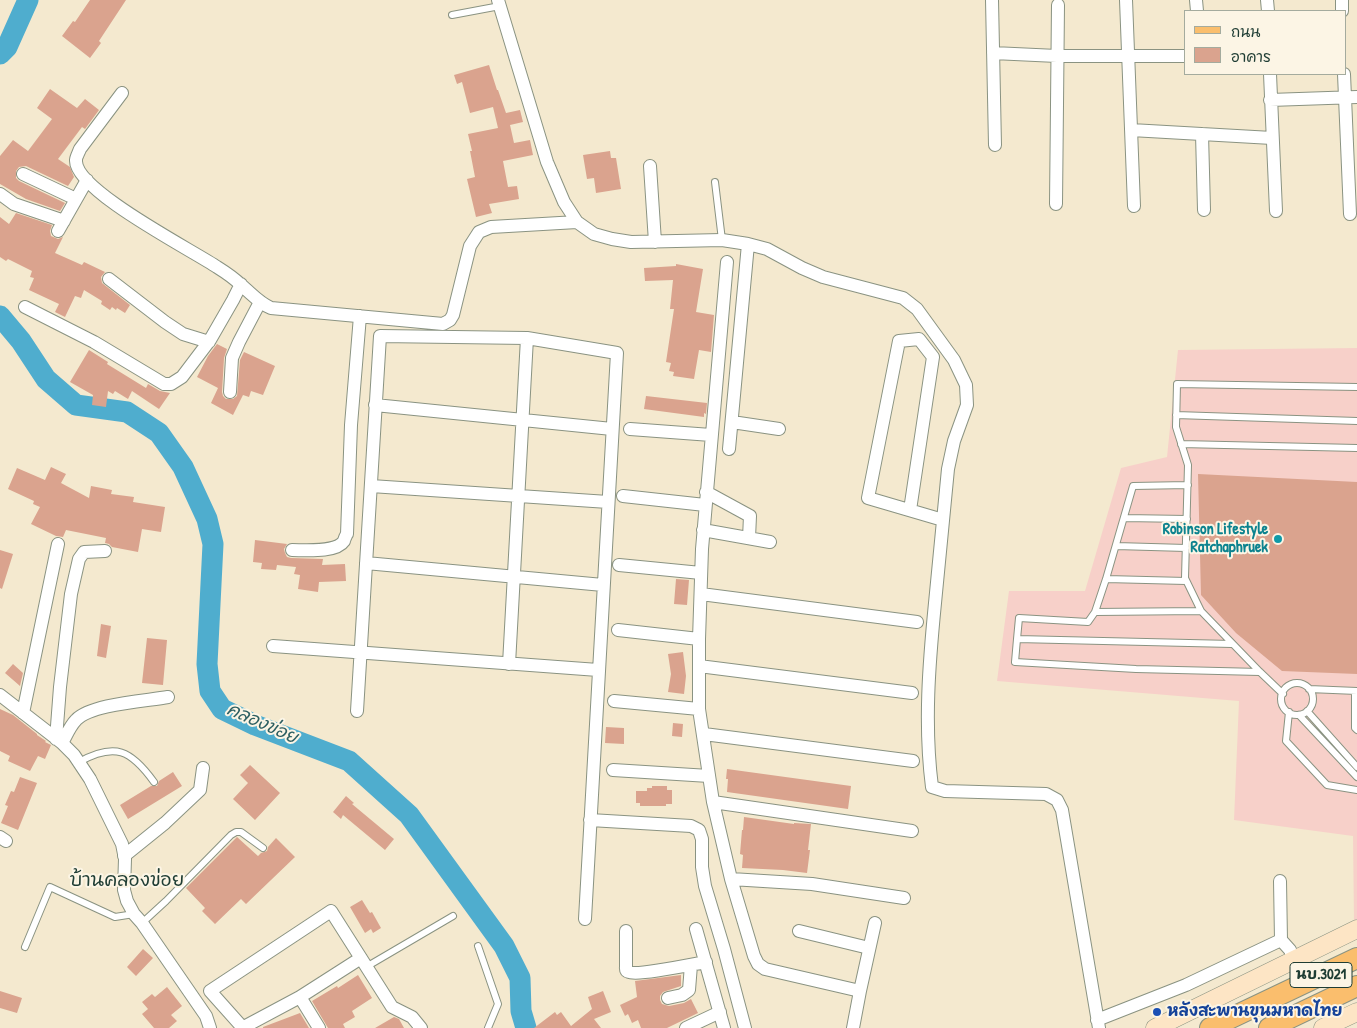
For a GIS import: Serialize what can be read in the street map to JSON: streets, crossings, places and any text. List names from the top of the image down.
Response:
{
  "streets": {
    "main road": ["นบ.3021"]
  },
  "districts": ["บ้านคลองข่อย"],
  "water": ["คลองข่อย"],
  "places": ["Robinson Lifestyle Ratchaphruek", "หลังสะพานขุนมหาดไทย"],
  "legend": ["ถนน", "อาคาร"]
}
